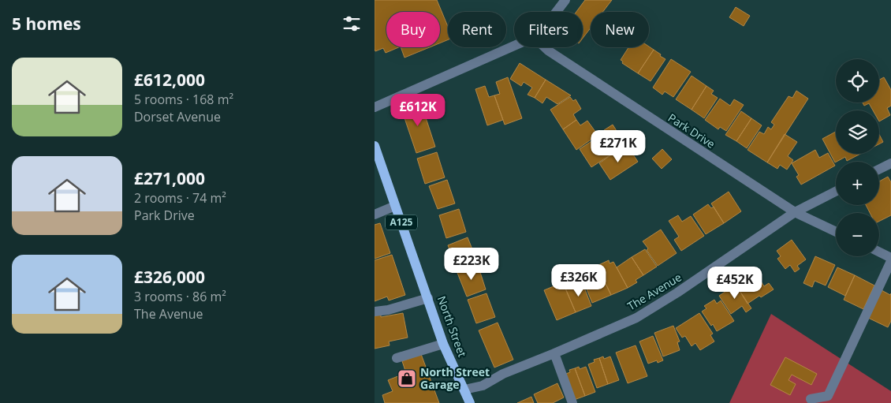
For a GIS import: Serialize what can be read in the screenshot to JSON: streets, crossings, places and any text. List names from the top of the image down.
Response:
{
  "streets": {
    "main road": ["A125", "North Street"],
    "street": ["Park Drive", "The Avenue"]
  },
  "crossings": [
    ["Park Drive", "The Avenue"],
    ["The Avenue", "North Street"]
  ],
  "places": {
    "shop": ["North Street Garage"]
  },
  "page": {
    "heading": "5 homes",
    "chip": [
      "Buy",
      "Rent",
      "Filters",
      "New"
    ],
    "list": [
      {
        "name": "£612,000",
        "note": "5 rooms · 168 m² · Dorset Avenue"
      },
      {
        "name": "£271,000",
        "note": "2 rooms · 74 m² · Park Drive"
      },
      {
        "name": "£326,000",
        "note": "3 rooms · 86 m² · The Avenue"
      }
    ],
    "map_buttons": ["+", "−"],
    "price": [
      "£612K",
      "£271K",
      "£223K",
      "£326K",
      "£452K"
    ]
  }
}
